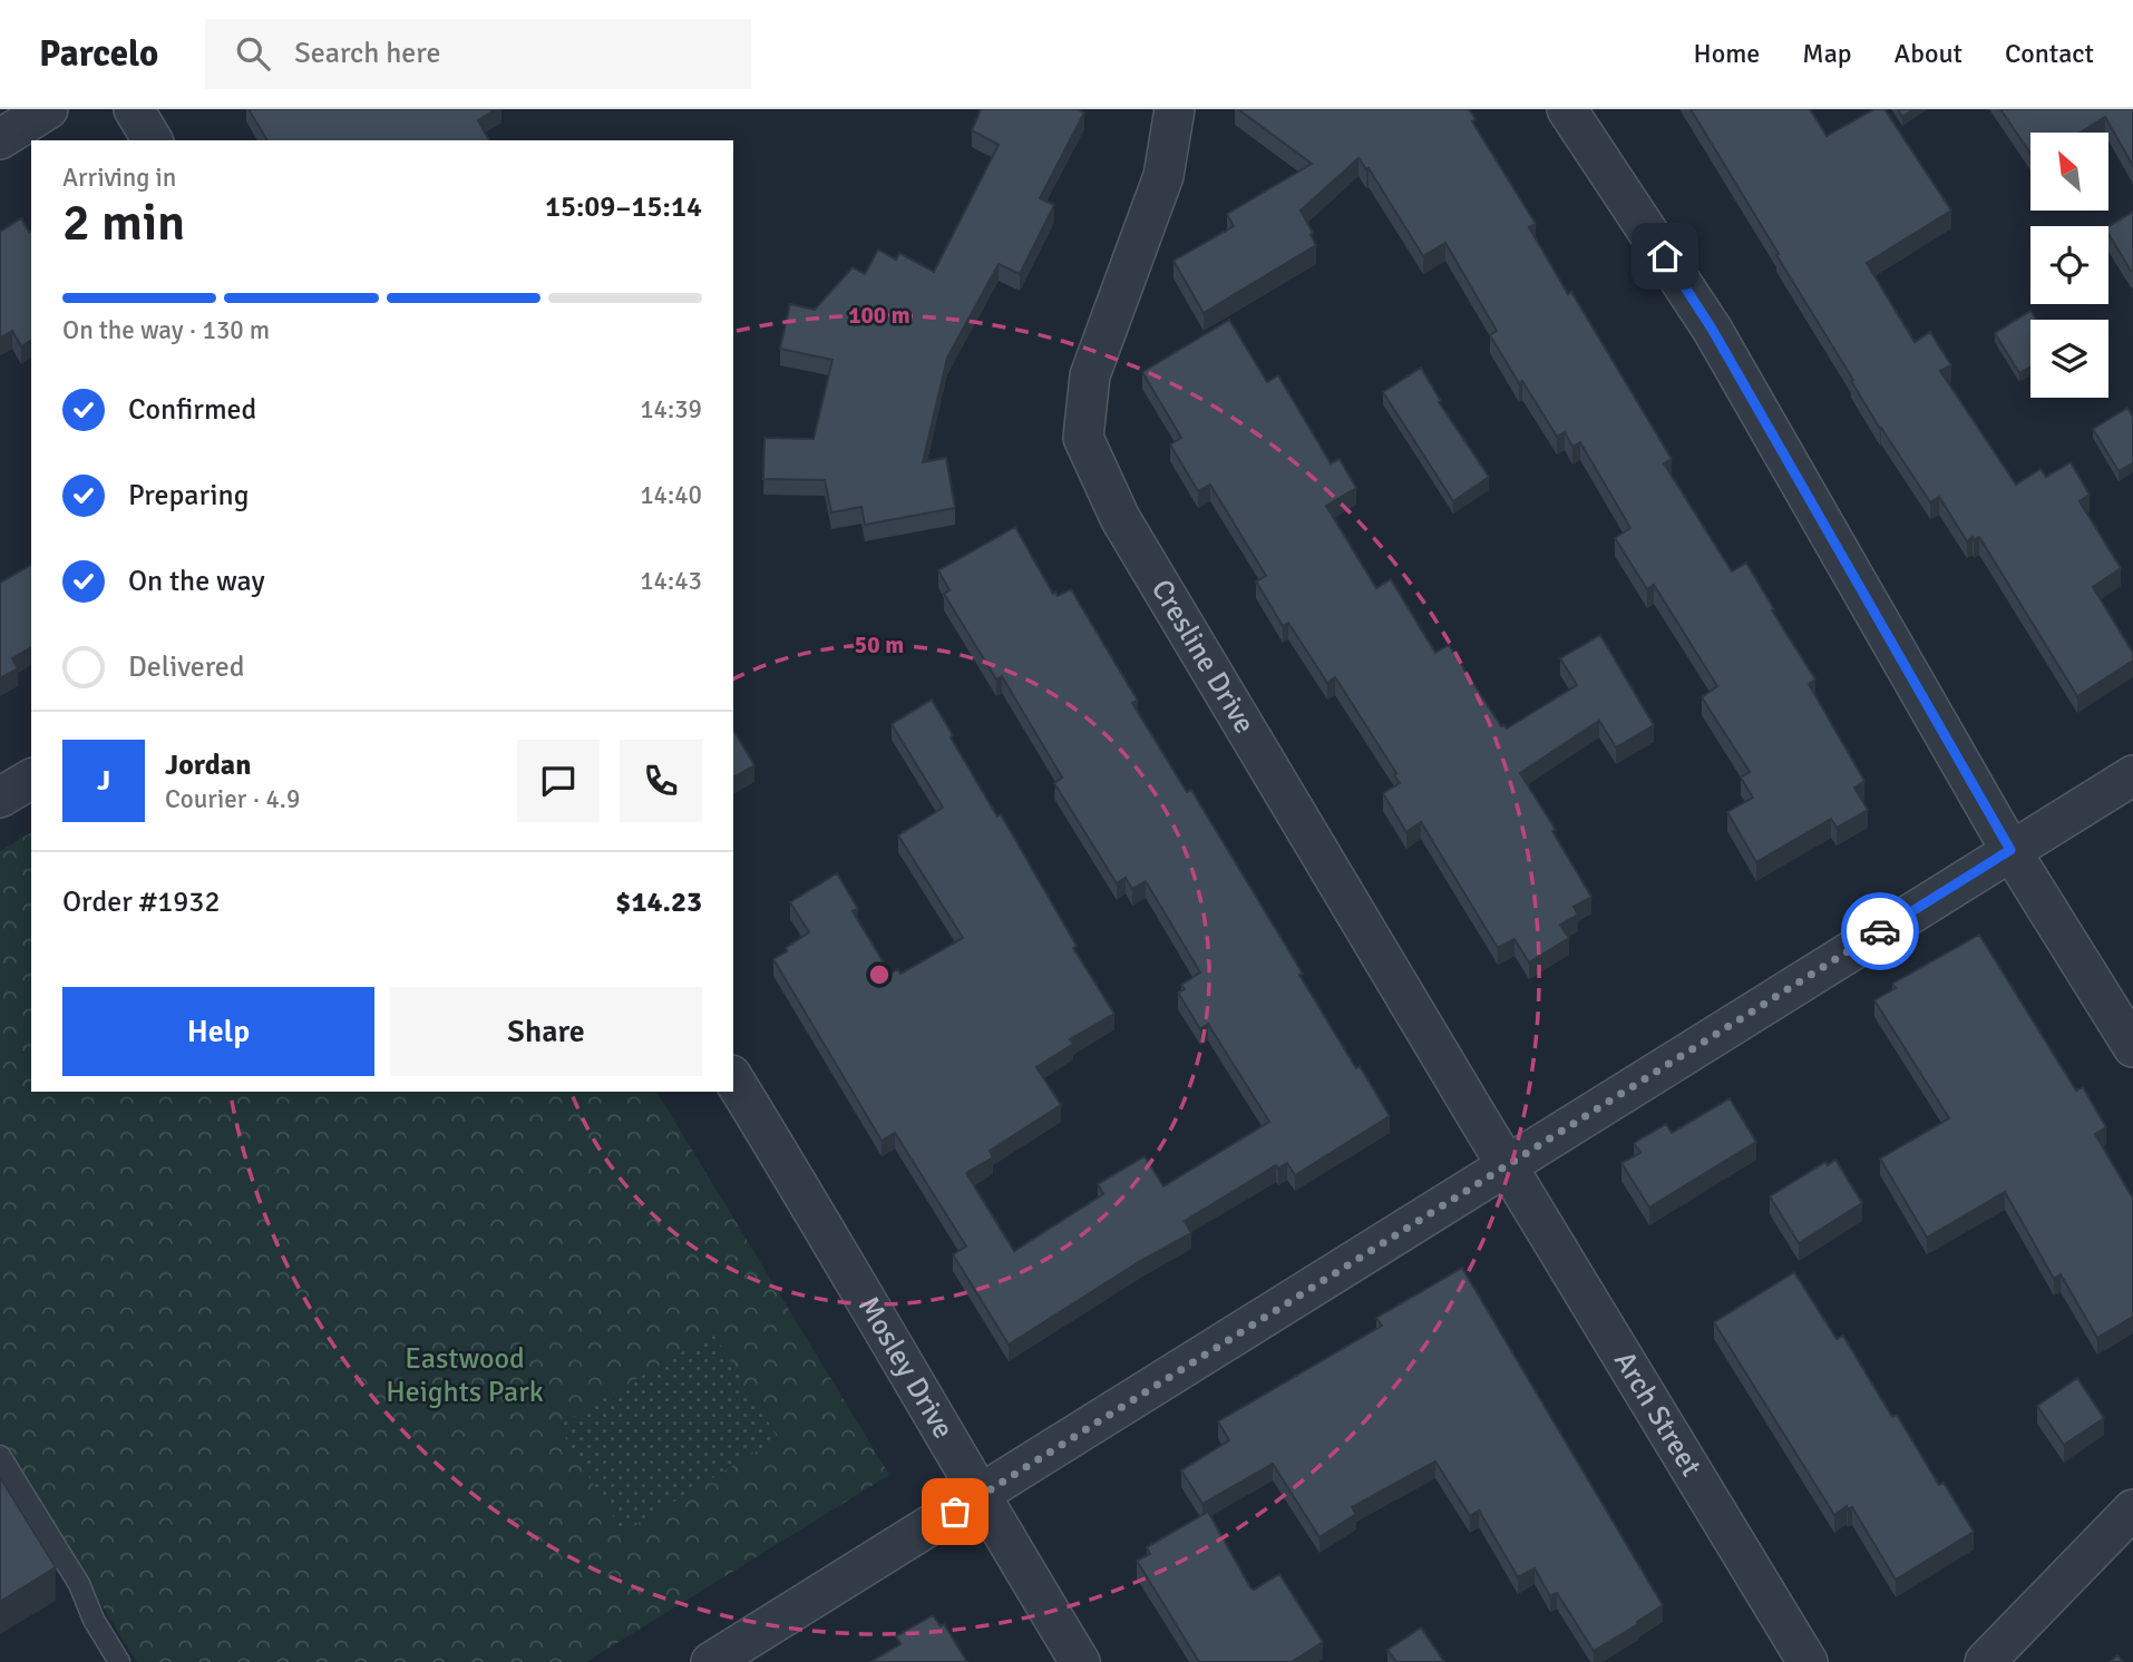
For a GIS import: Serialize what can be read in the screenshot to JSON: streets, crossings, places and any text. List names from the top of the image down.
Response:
{
  "streets": {
    "street": ["Cresline Drive", "Mosley Drive", "Arch Street"]
  },
  "crossings": [
    ["Cresline Drive", "Arch Street"]
  ],
  "parks": ["Eastwood Heights Park"],
  "north": "top left",
  "page": {
    "header": "Parcelo",
    "search": "Search here",
    "nav": [
      "Home",
      "Map",
      "About",
      "Contact"
    ],
    "heading": ["2 min", "Arriving in", "15:09–15:14"],
    "panel": [
      "Jordan",
      "Courier · 4.9",
      "Order #1932",
      "$14.23"
    ],
    "bar": "On the way · 130 m",
    "list": [
      ["Confirmed", "14:39"],
      ["Preparing", "14:40"],
      ["On the way", "14:43"],
      "Delivered"
    ],
    "round": "J",
    "buttons": ["Help", "Share"]
  },
  "rings": ["100 m", "50 m"]
}
